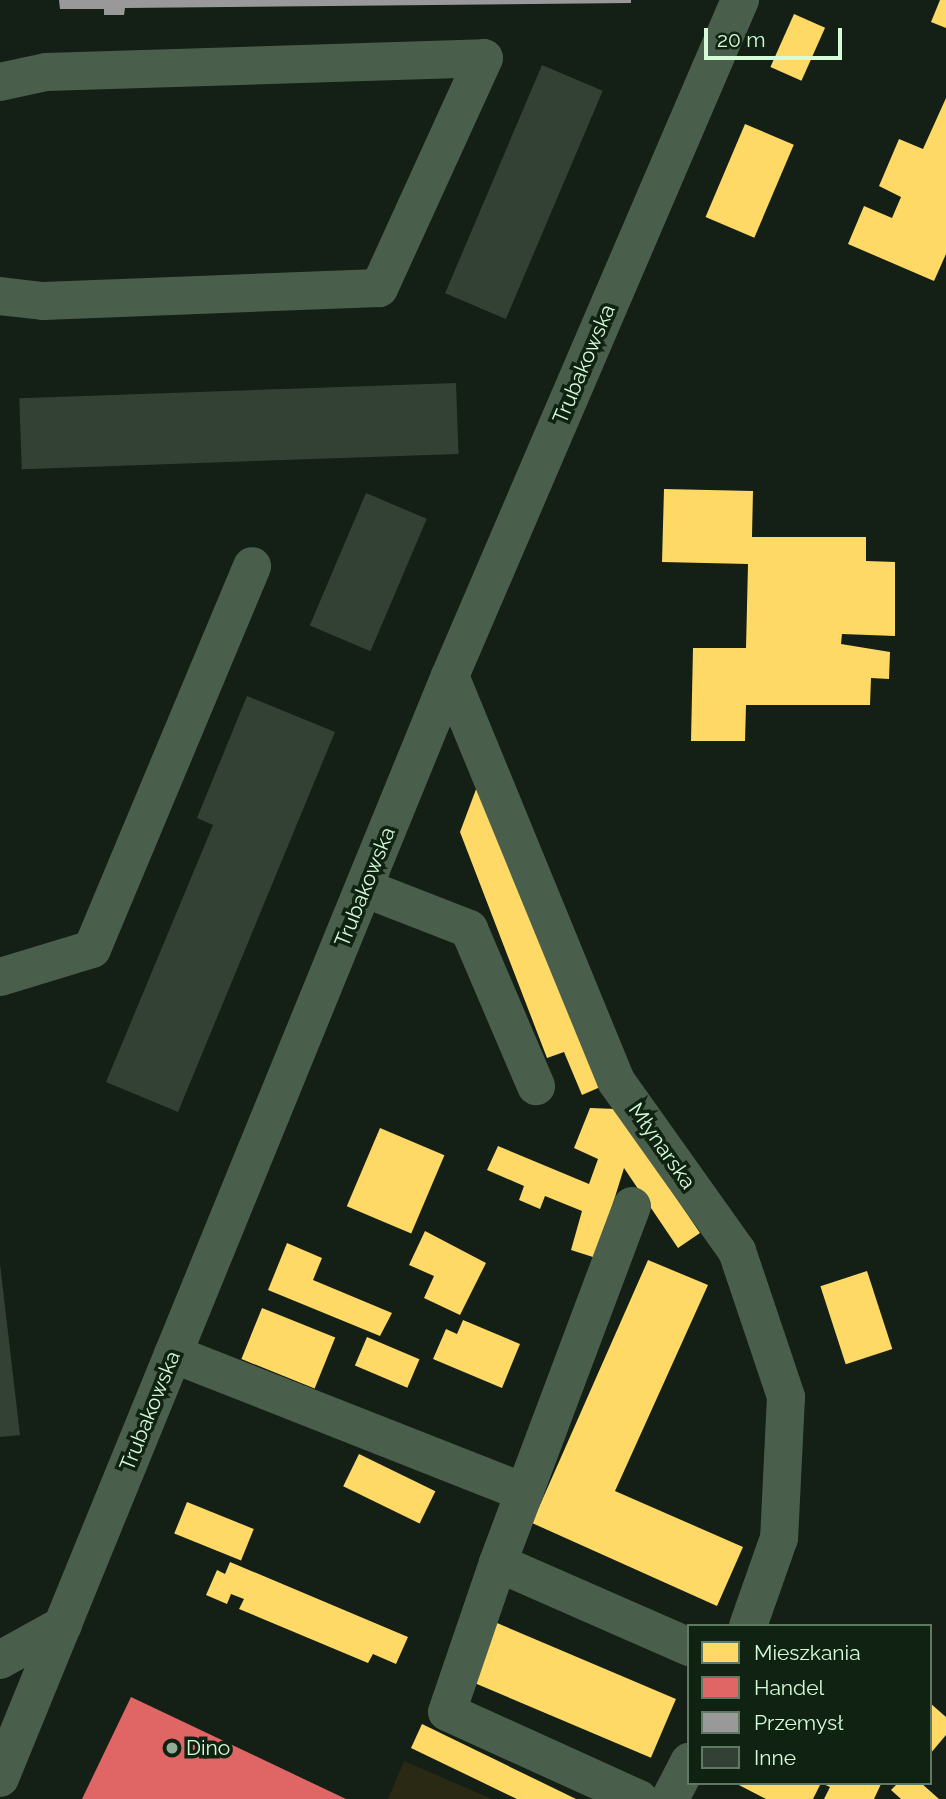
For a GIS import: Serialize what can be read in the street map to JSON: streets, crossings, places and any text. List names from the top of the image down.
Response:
{
  "streets": {
    "street": ["Trubakowska", "Młynarska"]
  },
  "crossings": [
    ["Trubakowska", "Młynarska"]
  ],
  "places": ["Dino"],
  "legend": [
    "Mieszkania",
    "Handel",
    "Przemysł",
    "Inne"
  ],
  "scale_bar": "20 m"
}
